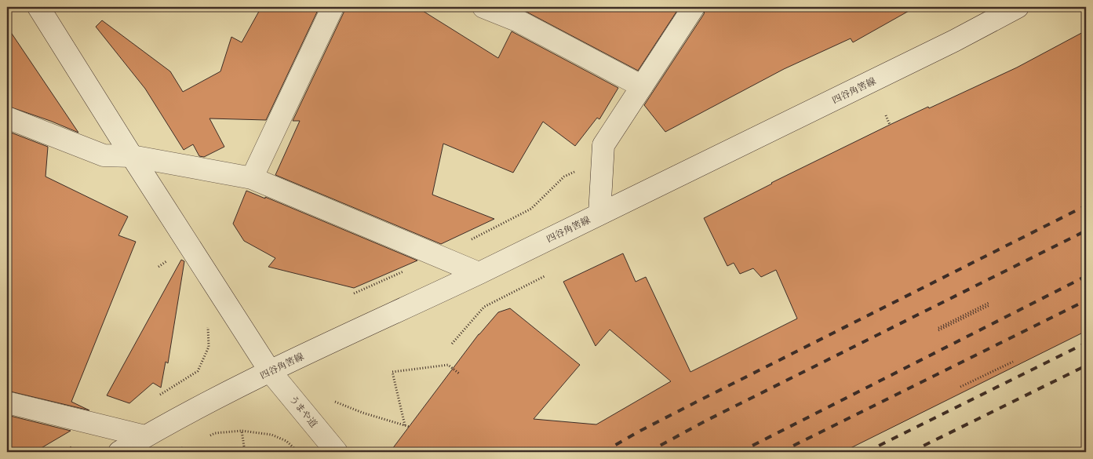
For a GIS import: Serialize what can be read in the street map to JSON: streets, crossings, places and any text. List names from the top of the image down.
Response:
{
  "streets": {
    "street": ["四谷角筈線", "うまや道"]
  },
  "crossings": [
    ["四谷角筈線", "うまや道"]
  ]
}
